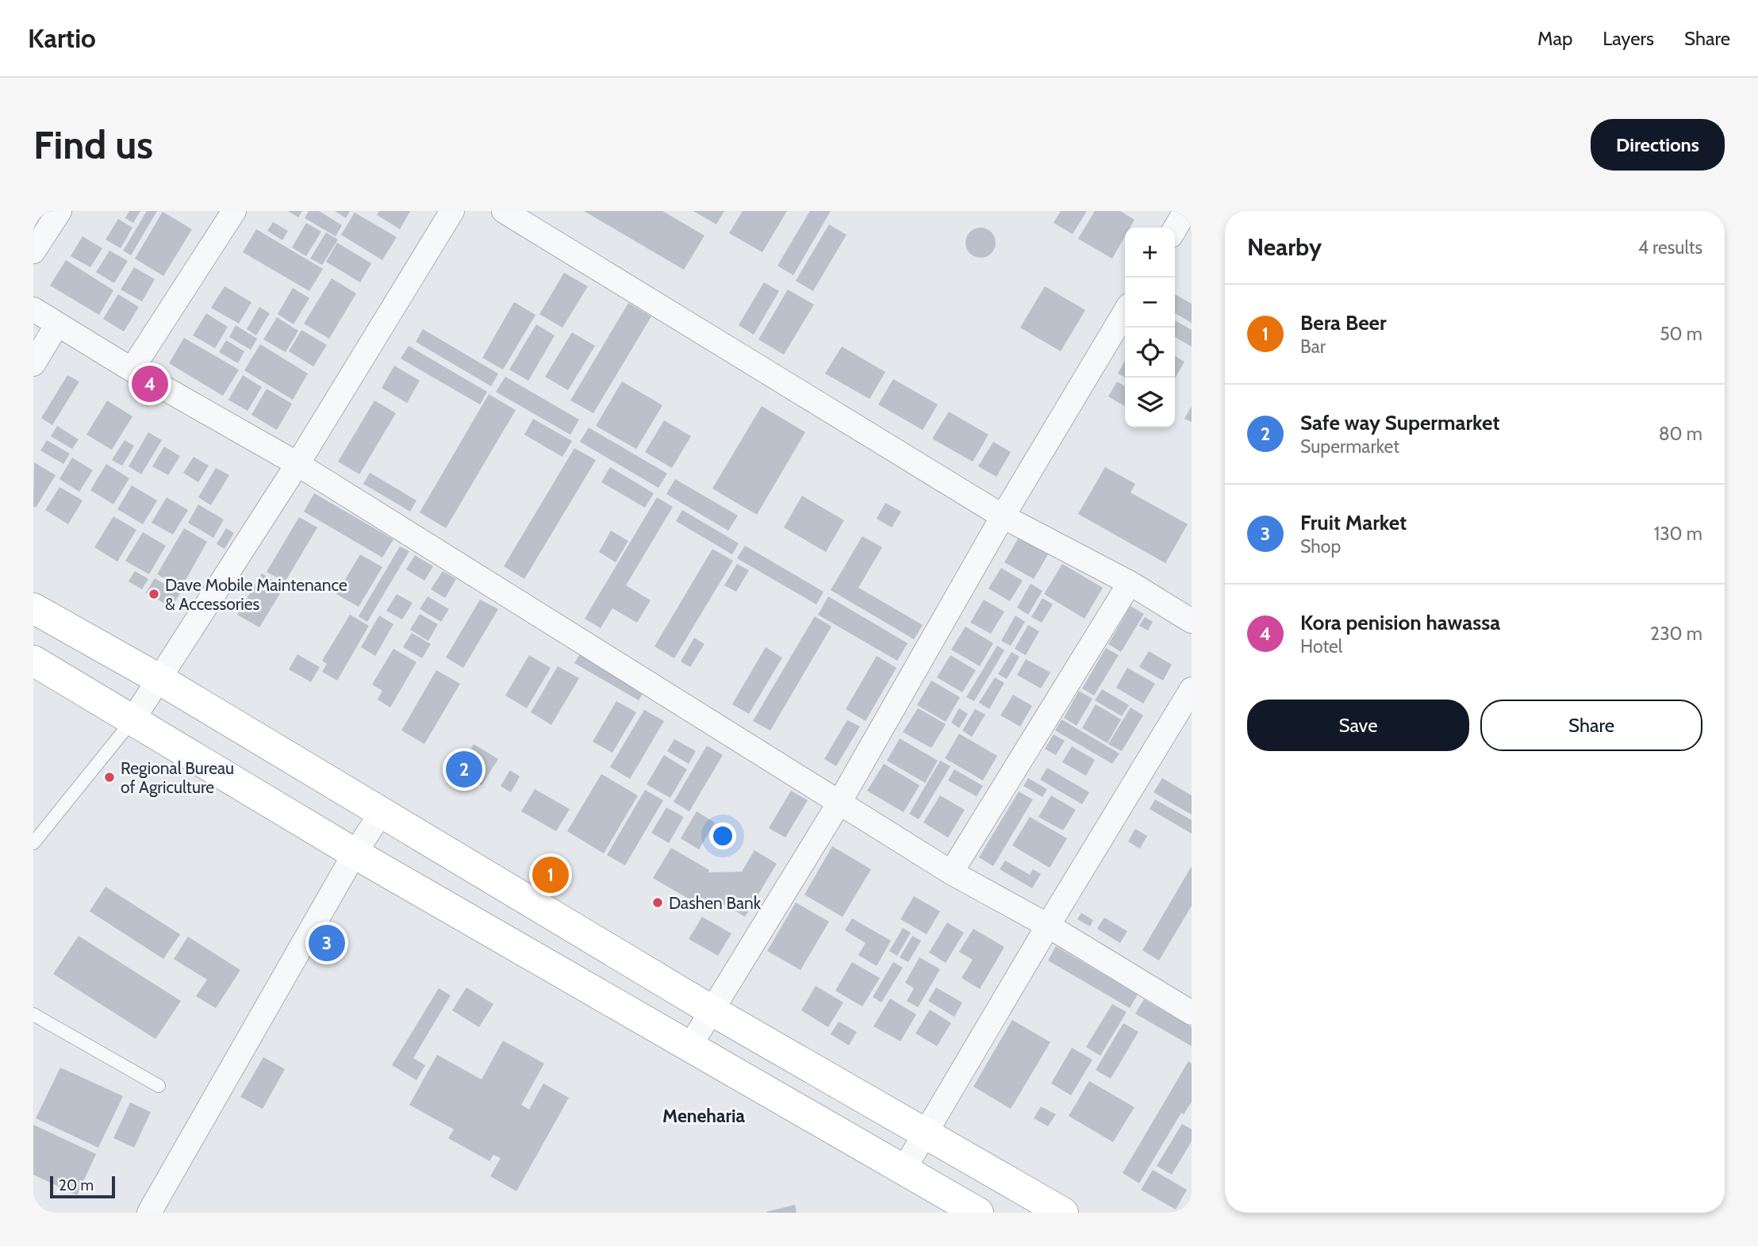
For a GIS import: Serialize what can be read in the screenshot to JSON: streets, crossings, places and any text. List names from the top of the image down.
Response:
{
  "districts": ["Meneharia"],
  "places": ["Dave Mobile Maintenance & Accessories", "Regional Bureau of Agriculture", "Dashen Bank"],
  "scale_bar": "20 m",
  "page": {
    "header": "Kartio",
    "nav": ["Map", "Layers", "Share"],
    "buttons": [
      "Directions",
      ["Save", "Share"]
    ],
    "title": "Find us",
    "heading": ["Nearby", "4 results"],
    "map_buttons": ["+", "−"],
    "list": [
      {
        "mark": "1",
        "name": "Bera Beer",
        "note": "Bar",
        "value": "50 m"
      },
      {
        "mark": "2",
        "name": "Safe way Supermarket",
        "note": "Supermarket",
        "value": "80 m"
      },
      {
        "mark": "3",
        "name": "Fruit Market",
        "note": "Shop",
        "value": "130 m"
      },
      {
        "mark": "4",
        "name": "Kora penision hawassa",
        "note": "Hotel",
        "value": "230 m"
      }
    ],
    "pins": [
      "4",
      "2",
      "1",
      "3"
    ],
    "scale": "20 m"
  }
}
